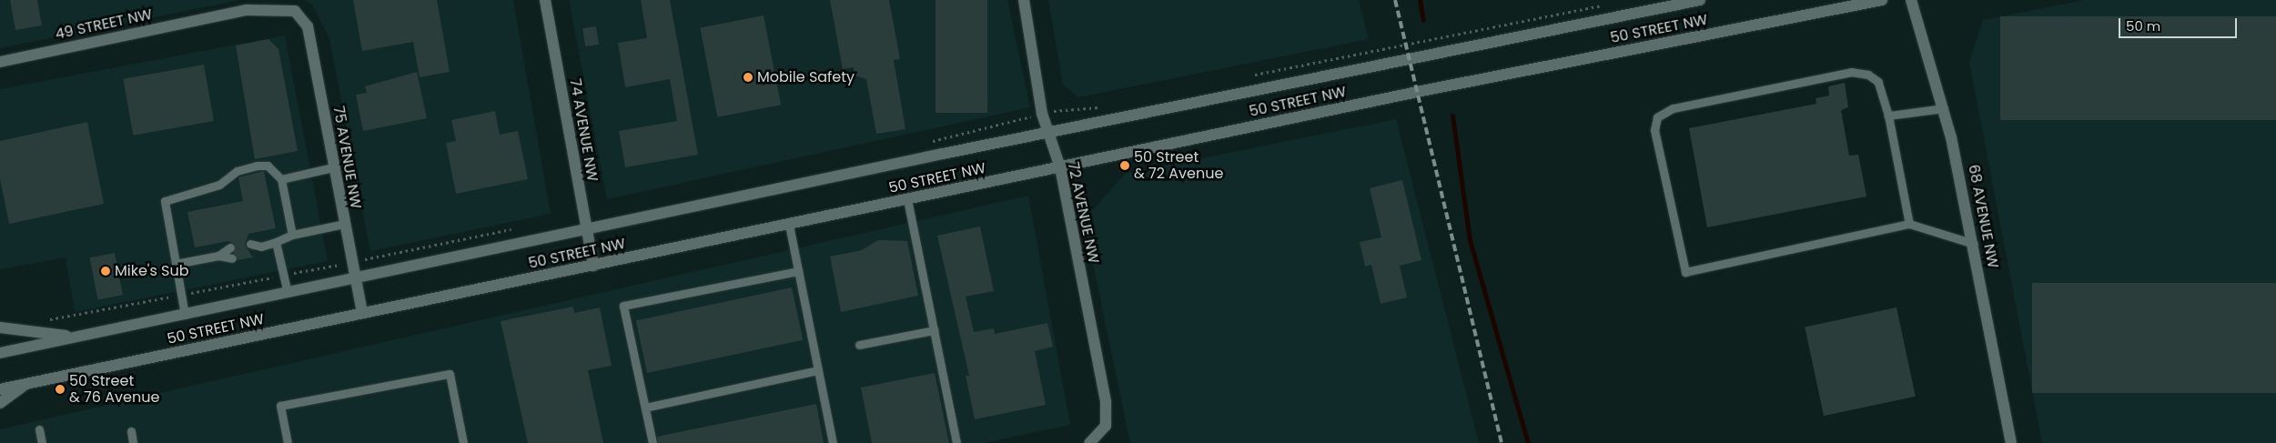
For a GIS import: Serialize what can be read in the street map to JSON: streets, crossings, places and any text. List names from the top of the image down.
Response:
{
  "streets": {
    "main road": [
      "49 STREET NW",
      "50 STREET NW",
      "74 AVENUE NW",
      "75 AVENUE NW",
      "72 AVENUE NW",
      "68 AVENUE NW"
    ]
  },
  "crossings": [
    ["49 STREET NW", "75 AVENUE NW"],
    ["50 STREET NW", "74 AVENUE NW"],
    ["50 STREET NW", "75 AVENUE NW"],
    ["50 STREET NW", "72 AVENUE NW"]
  ],
  "places": [
    "Mobile Safety",
    "50 Street & 72 Avenue",
    "Mike's Sub",
    "50 Street & 76 Avenue"
  ],
  "scale_bar": "50 m"
}
